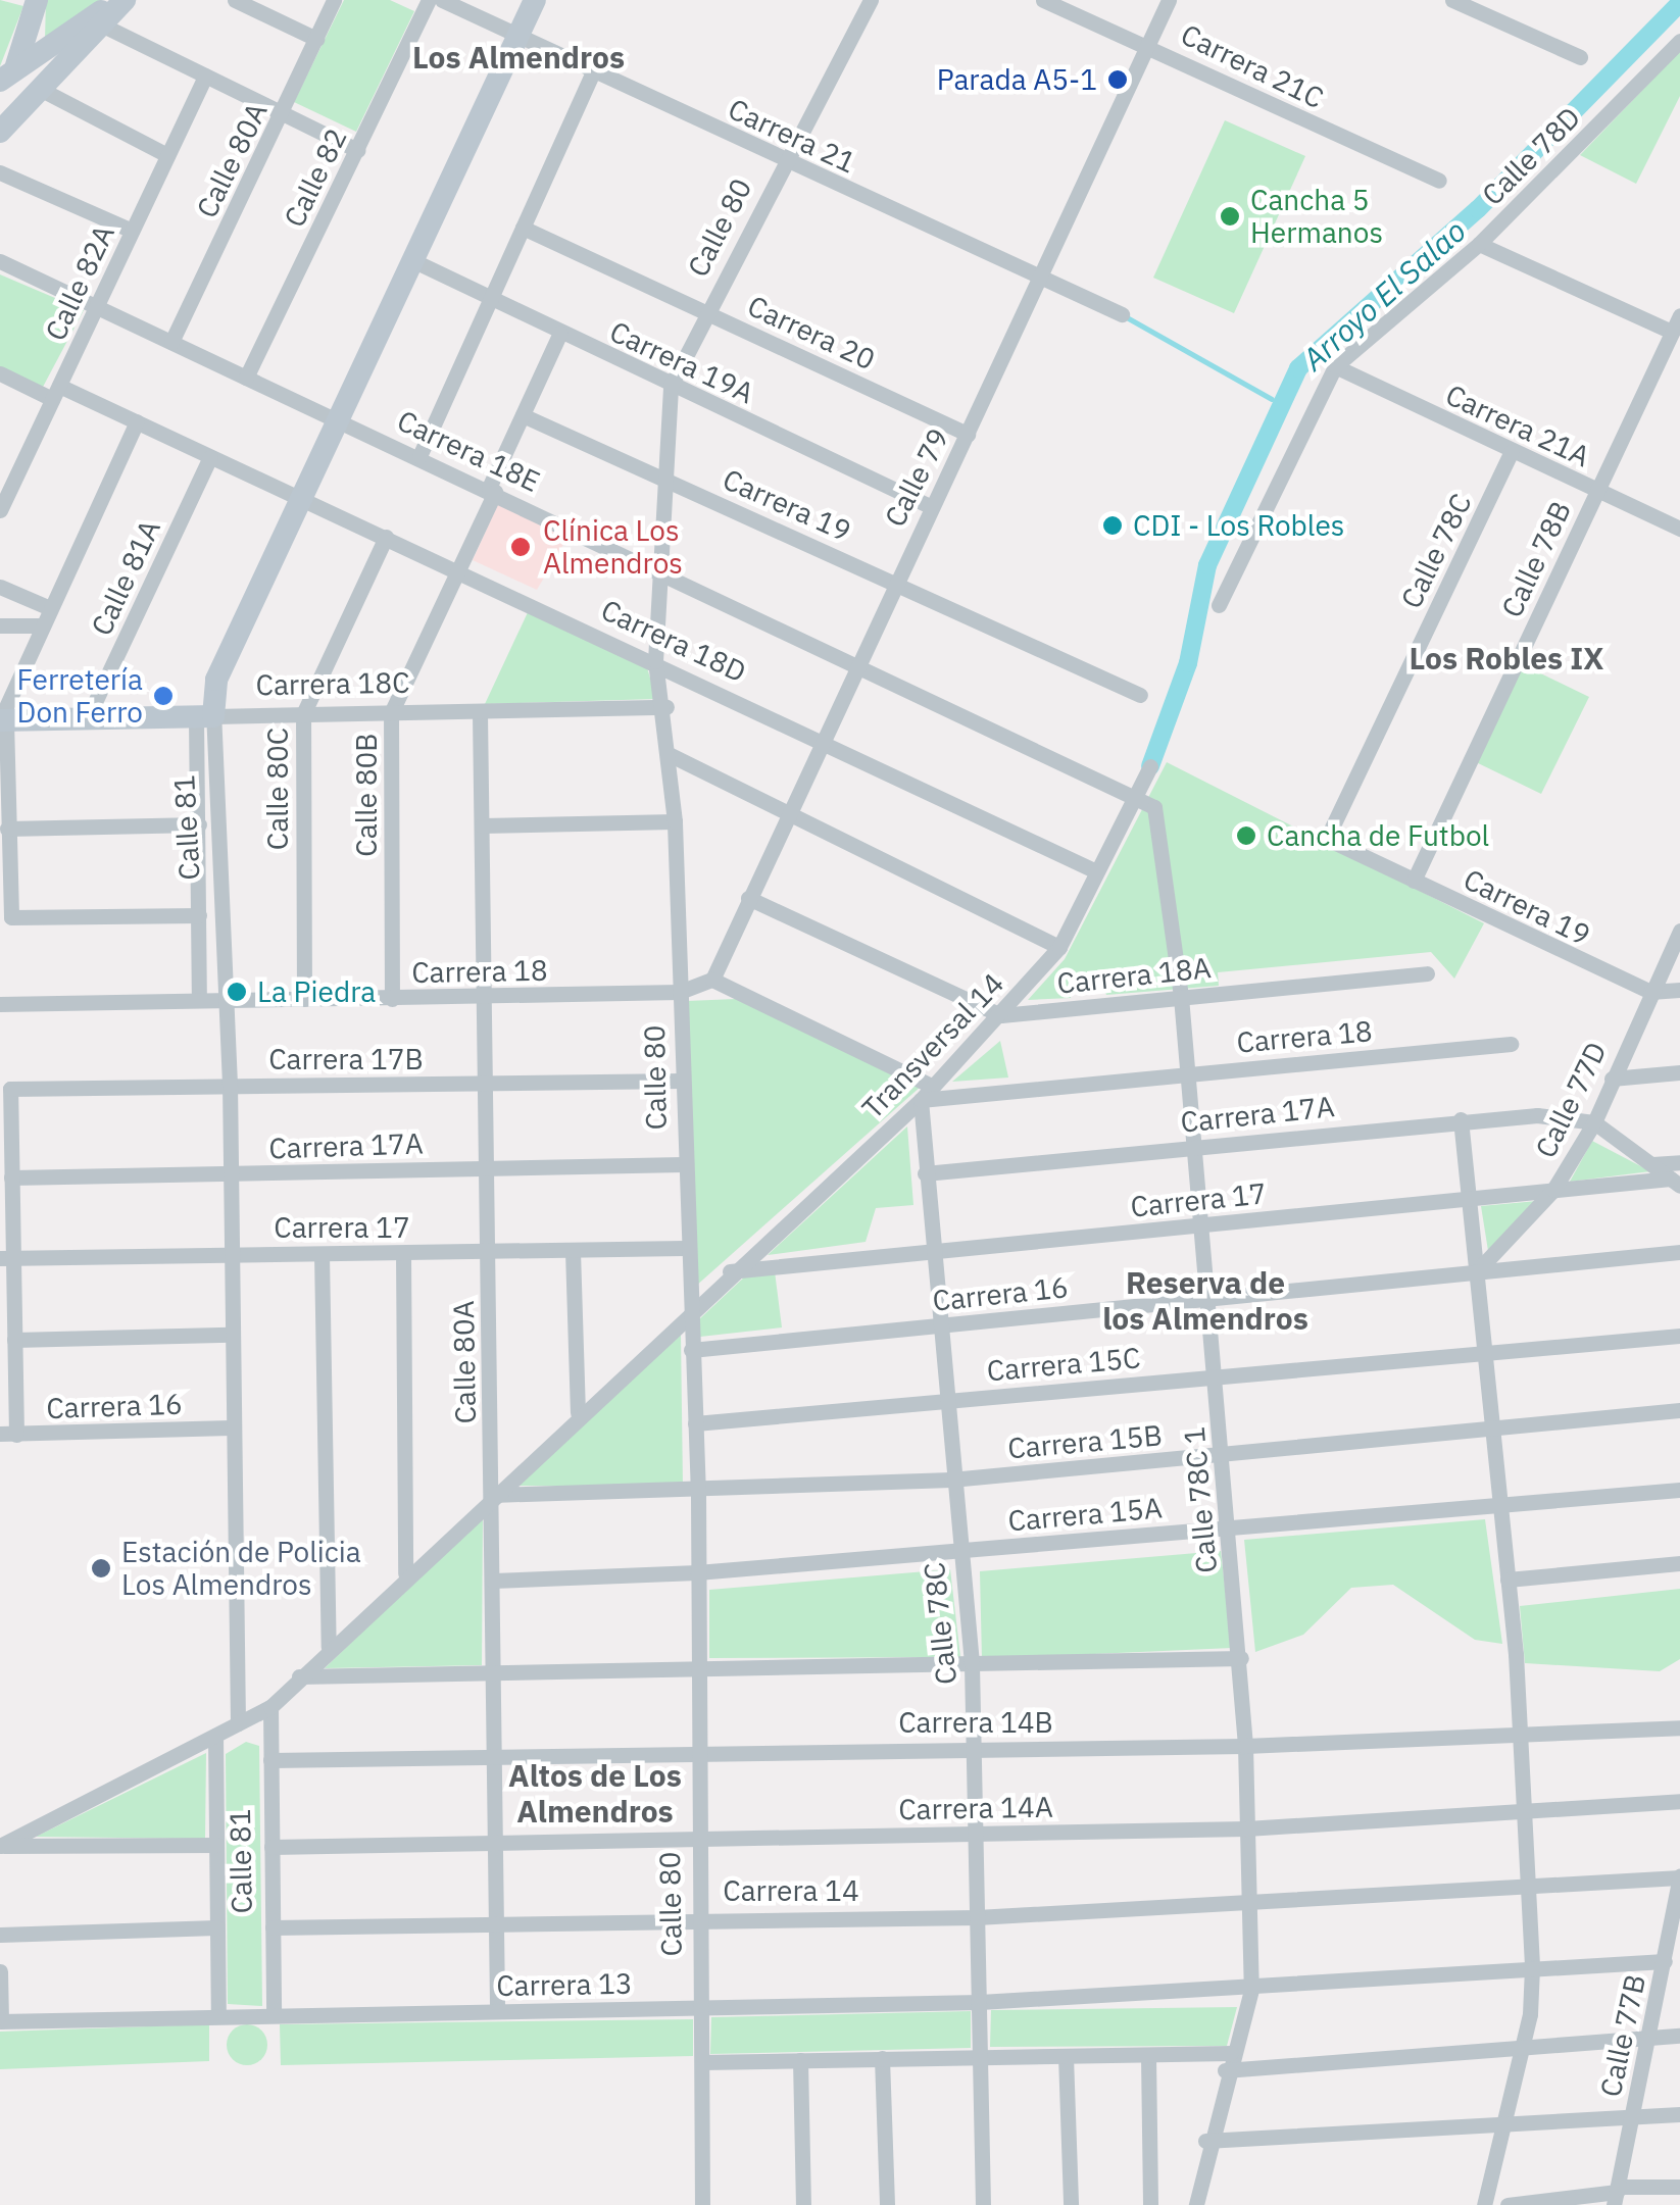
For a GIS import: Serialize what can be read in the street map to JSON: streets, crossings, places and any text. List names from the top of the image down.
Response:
{
  "streets": {
    "street": [
      "Carrera 21C",
      "Carrera 21",
      "Calle 78D",
      "Calle 80A",
      "Calle 82",
      "Calle 80",
      "Calle 82A",
      "Carrera 20",
      "Carrera 19A",
      "Carrera 21A",
      "Carrera 18E",
      "Calle 79",
      "Carrera 19",
      "Calle 78C",
      "Calle 78B",
      "Calle 81A",
      "Carrera 18D",
      "Carrera 18C",
      "Calle 80C",
      "Calle 80B",
      "Calle 81",
      "Carrera 18",
      "Carrera 18A",
      "Transversal 14",
      "Carrera 17B",
      "Calle 77D",
      "Carrera 17A",
      "Carrera 17",
      "Carrera 16",
      "Carrera 15C",
      "Carrera 15B",
      "Calle 78C 1",
      "Carrera 15A",
      "Carrera 14B",
      "Carrera 14A",
      "Carrera 14",
      "Carrera 13",
      "Calle 77B"
    ]
  },
  "crossings": [
    ["Carrera 21C", "Calle 79"],
    ["Carrera 21", "Calle 80"],
    ["Carrera 21", "Calle 79"],
    ["Carrera 21", "Calle 81"],
    ["Calle 78D", "Carrera 21A"],
    ["Calle 80A", "Carrera 18E"],
    ["Calle 80A", "Carrera 18C"],
    ["Calle 80A", "Carrera 18"],
    ["Calle 80A", "Carrera 17B"],
    ["Calle 80A", "Carrera 17A"],
    ["Calle 80A", "Carrera 17"],
    ["Calle 80A", "Carrera 15B"],
    ["Calle 80A", "Carrera 15A"],
    ["Calle 80A", "Carrera 14B"],
    ["Calle 80A", "Carrera 14A"],
    ["Calle 80A", "Carrera 14"],
    ["Calle 80A", "Carrera 13"],
    ["Calle 82", "Carrera 18E"],
    ["Calle 80", "Carrera 20"],
    ["Calle 80", "Carrera 19A"],
    ["Calle 80", "Carrera 18E"],
    ["Calle 80", "Carrera 19"],
    ["Calle 80", "Carrera 18D"],
    ["Calle 80", "Carrera 18C"],
    ["Calle 80", "Carrera 18"],
    ["Calle 80", "Transversal 14"],
    ["Calle 80", "Carrera 17B"],
    ["Calle 80", "Carrera 17A"],
    ["Calle 80", "Carrera 17"],
    ["Calle 80", "Carrera 16"],
    ["Calle 80", "Carrera 15C"],
    ["Calle 80", "Carrera 15B"],
    ["Calle 80", "Carrera 15A"],
    ["Calle 80", "Carrera 14B"],
    ["Calle 80", "Carrera 14A"],
    ["Calle 80", "Carrera 14"],
    ["Calle 80", "Carrera 13"],
    ["Calle 82A", "Carrera 18E"],
    ["Calle 82A", "Carrera 18D"],
    ["Carrera 20", "Calle 79"],
    ["Carrera 19A", "Calle 79"],
    ["Carrera 19A", "Calle 80B"],
    ["Carrera 19A", "Calle 81"],
    ["Carrera 21A", "Calle 78C"],
    ["Carrera 21A", "Calle 78B"],
    ["Carrera 18E", "Calle 79"],
    ["Carrera 18E", "Calle 80B"],
    ["Carrera 18E", "Calle 81"],
    ["Carrera 18E", "Transversal 14"],
    ["Carrera 18E", "Calle 78C 1"],
    ["Calle 79", "Carrera 19"],
    ["Calle 79", "Carrera 18D"],
    ["Calle 79", "Carrera 18"],
    ["Carrera 19", "Calle 78C"],
    ["Carrera 19", "Calle 78B"],
    ["Carrera 19", "Calle 80B"],
    ["Carrera 19", "Calle 77D"],
    ["Calle 78C", "Carrera 18"],
    ["Calle 78C", "Transversal 14"],
    ["Calle 78C", "Carrera 17A"],
    ["Calle 78C", "Carrera 17"],
    ["Calle 78C", "Carrera 16"],
    ["Calle 78C", "Carrera 15C"],
    ["Calle 78C", "Carrera 15B"],
    ["Calle 78C", "Carrera 15A"],
    ["Calle 78C", "Carrera 14B"],
    ["Calle 78C", "Carrera 14A"],
    ["Calle 78C", "Carrera 14"],
    ["Calle 78C", "Carrera 13"],
    ["Calle 81A", "Carrera 18D"],
    ["Calle 81A", "Carrera 18C"],
    ["Carrera 18D", "Calle 80C"],
    ["Carrera 18D", "Calle 80B"],
    ["Carrera 18D", "Calle 81"],
    ["Carrera 18D", "Transversal 14"],
    ["Carrera 18C", "Calle 80C"],
    ["Carrera 18C", "Calle 80B"],
    ["Carrera 18C", "Calle 81"],
    ["Calle 80C", "Carrera 18"],
    ["Calle 80B", "Carrera 18"],
    ["Calle 81", "Carrera 18"],
    ["Calle 81", "Carrera 17B"],
    ["Calle 81", "Carrera 17A"],
    ["Calle 81", "Carrera 17"],
    ["Calle 81", "Carrera 16"],
    ["Calle 81", "Carrera 14B"],
    ["Calle 81", "Carrera 14A"],
    ["Calle 81", "Carrera 14"],
    ["Calle 81", "Carrera 13"],
    ["Carrera 18", "Transversal 14"],
    ["Carrera 18", "Calle 78C 1"],
    ["Carrera 18A", "Transversal 14"],
    ["Carrera 18A", "Calle 78C 1"],
    ["Transversal 14", "Carrera 17"],
    ["Transversal 14", "Calle 78C 1"],
    ["Carrera 17B", "Carrera 17A"],
    ["Calle 77D", "Carrera 17A"],
    ["Calle 77D", "Carrera 17"],
    ["Calle 77D", "Carrera 16"],
    ["Carrera 17A", "Calle 78C 1"],
    ["Carrera 17", "Calle 78C 1"],
    ["Carrera 16", "Calle 78C 1"],
    ["Carrera 15C", "Calle 78C 1"],
    ["Carrera 15B", "Calle 78C 1"],
    ["Calle 78C 1", "Carrera 15A"],
    ["Calle 78C 1", "Carrera 14B"],
    ["Calle 78C 1", "Carrera 14A"],
    ["Calle 78C 1", "Carrera 14"],
    ["Calle 78C 1", "Carrera 13"],
    ["Carrera 14", "Calle 77B"],
    ["Carrera 13", "Calle 77B"]
  ],
  "districts": [
    "Los Almendros",
    "Los Robles IX",
    "Reserva de los Almendros",
    "Altos de Los Almendros"
  ],
  "water": ["Arroyo El Salao"],
  "places": [
    "Parada A5-1",
    "Cancha 5 Hermanos",
    "CDI - Los Robles",
    "Clínica Los Almendros",
    "Ferretería Don Ferro",
    "Cancha de Futbol",
    "La Piedra",
    "Estación de Policia Los Almendros"
  ]
}
